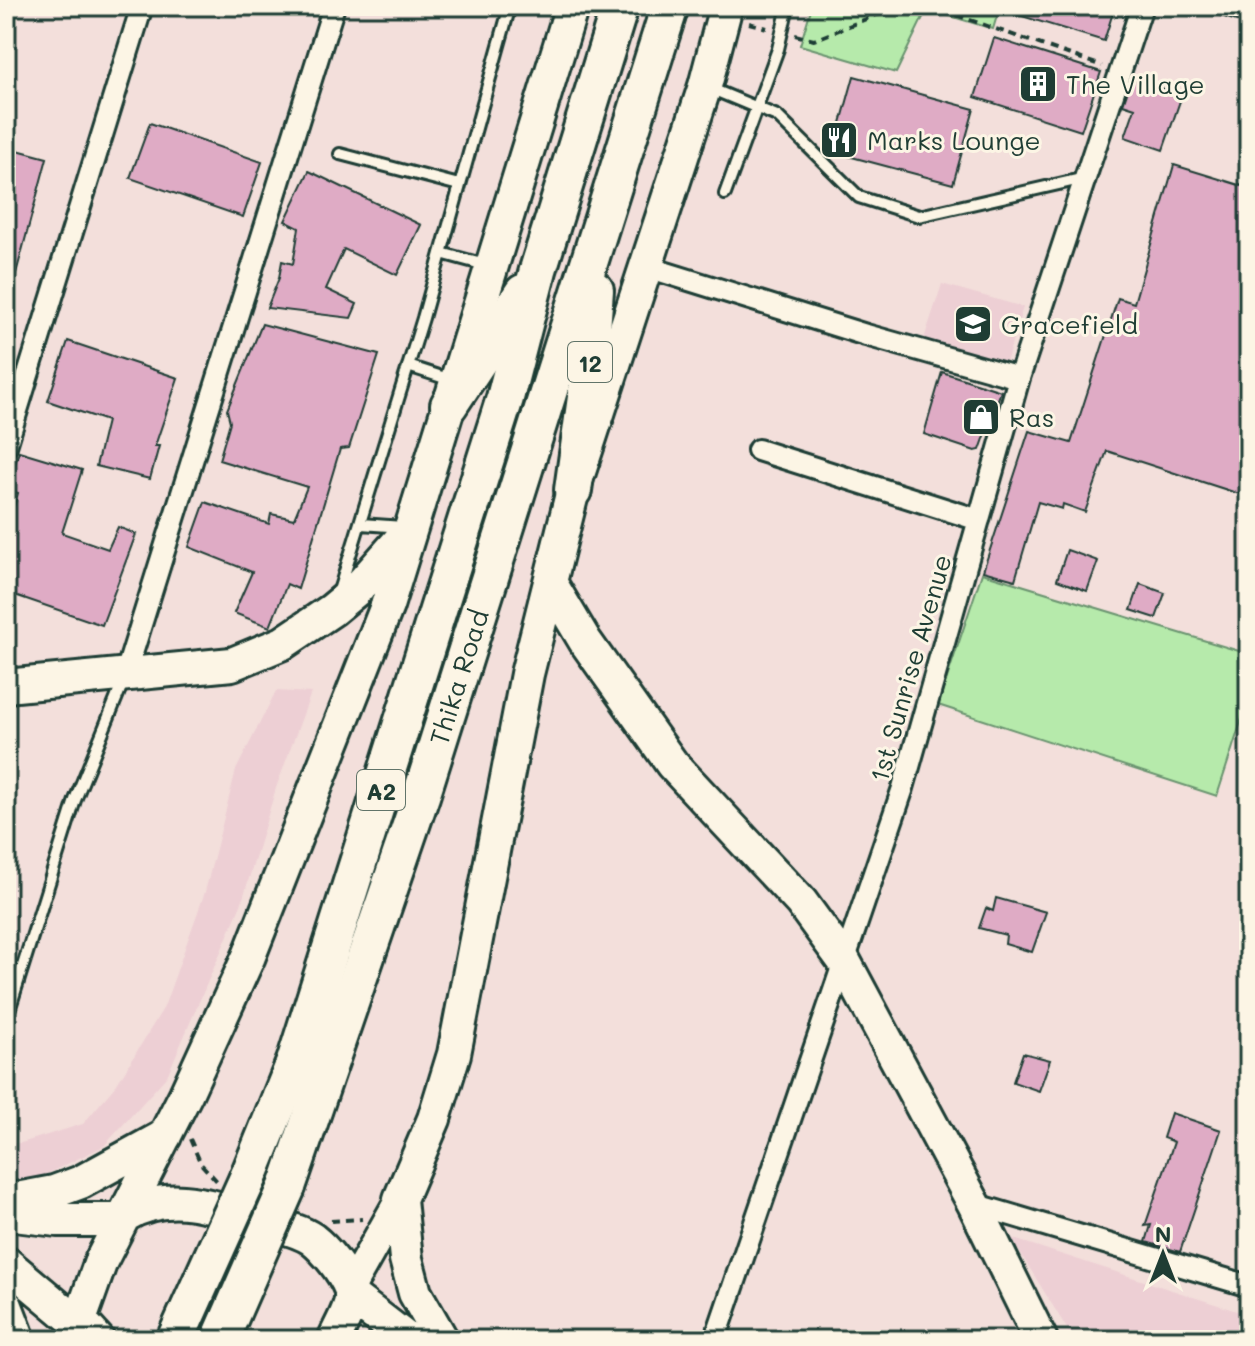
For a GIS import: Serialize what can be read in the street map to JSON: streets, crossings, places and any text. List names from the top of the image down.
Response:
{
  "streets": {
    "highway": ["12", "Thika Road", "A2"],
    "street": ["1st Sunrise Avenue"]
  },
  "crossings": [
    ["12", "Thika Road"]
  ],
  "places": {
    "building": ["The Village"],
    "restaurant": ["Marks Lounge"],
    "school or university": ["Gracefield"],
    "shop": ["Ras"]
  },
  "north": "top"
}
